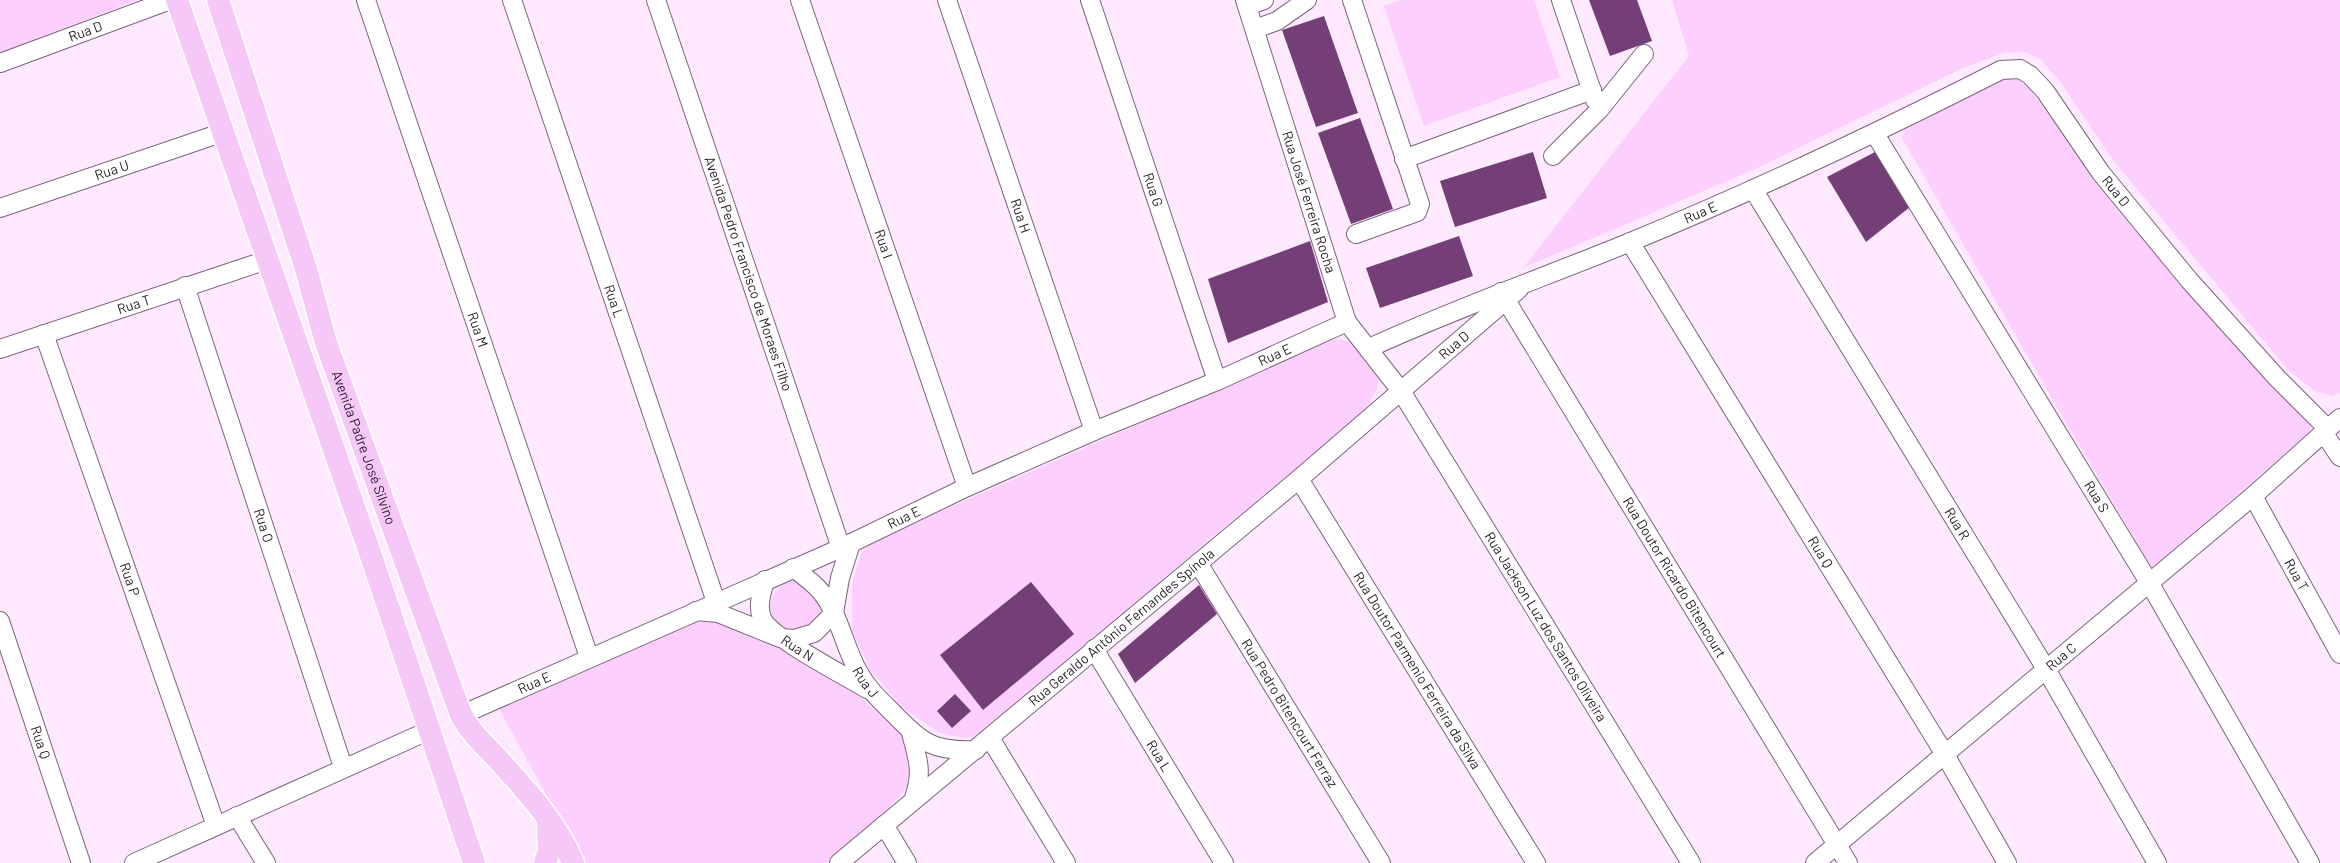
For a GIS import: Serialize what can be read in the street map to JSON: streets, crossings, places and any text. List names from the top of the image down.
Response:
{
  "streets": {
    "main road": ["Avenida Padre José Silvino"],
    "street": [
      "Rua D",
      "Rua U",
      "Rua G",
      "Rua José Ferreira Rocha",
      "Rua E",
      "Rua H",
      "Rua I",
      "Avenida Pedro Francisco de Moraes Filho",
      "Rua L",
      "Rua T",
      "Rua M",
      "Rua S",
      "Rua R",
      "Rua O",
      "Rua Q",
      "Rua Doutor Ricardo Bitencourt",
      "Rua P",
      "Rua Jackson Luz dos Santos Oliveira",
      "Rua Geraldo Antônio Fernandes Spínola",
      "Rua N",
      "Rua C",
      "Rua Doutor Parmenio Ferreira da Silva",
      "Rua J",
      "Rua Pedro Bitencourt Ferraz"
    ]
  },
  "crossings": [
    ["Rua D", "Rua José Ferreira Rocha"],
    ["Rua D", "Rua E"],
    ["Rua D", "Rua S"],
    ["Rua D", "Rua Doutor Ricardo Bitencourt"],
    ["Rua D", "Rua Jackson Luz dos Santos Oliveira"],
    ["Rua D", "Rua Geraldo Antônio Fernandes Spínola"],
    ["Rua D", "Rua C"],
    ["Rua U", "Avenida Padre José Silvino"],
    ["Rua G", "Rua E"],
    ["Rua José Ferreira Rocha", "Rua E"],
    ["Rua José Ferreira Rocha", "Rua Jackson Luz dos Santos Oliveira"],
    ["Rua José Ferreira Rocha", "Rua Geraldo Antônio Fernandes Spínola"],
    ["Rua E", "Rua H"],
    ["Rua E", "Rua I"],
    ["Rua E", "Avenida Pedro Francisco de Moraes Filho"],
    ["Rua E", "Rua L"],
    ["Rua E", "Rua M"],
    ["Rua E", "Avenida Padre José Silvino"],
    ["Rua E", "Rua S"],
    ["Rua E", "Rua R"],
    ["Rua E", "Rua Q"],
    ["Rua E", "Rua Doutor Ricardo Bitencourt"],
    ["Rua E", "Rua N"],
    ["Rua E", "Rua J"],
    ["Rua L", "Rua Geraldo Antônio Fernandes Spínola"],
    ["Rua T", "Avenida Padre José Silvino"],
    ["Rua T", "Rua O"],
    ["Rua T", "Rua P"],
    ["Rua T", "Rua C"],
    ["Rua S", "Rua C"],
    ["Rua R", "Rua C"],
    ["Rua Q", "Rua C"],
    ["Rua Doutor Ricardo Bitencourt", "Rua C"],
    ["Rua Jackson Luz dos Santos Oliveira", "Rua Geraldo Antônio Fernandes Spínola"],
    ["Rua Geraldo Antônio Fernandes Spínola", "Rua Doutor Parmenio Ferreira da Silva"],
    ["Rua Geraldo Antônio Fernandes Spínola", "Rua J"],
    ["Rua Geraldo Antônio Fernandes Spínola", "Rua Pedro Bitencourt Ferraz"],
    ["Rua N", "Rua J"]
  ]
}
